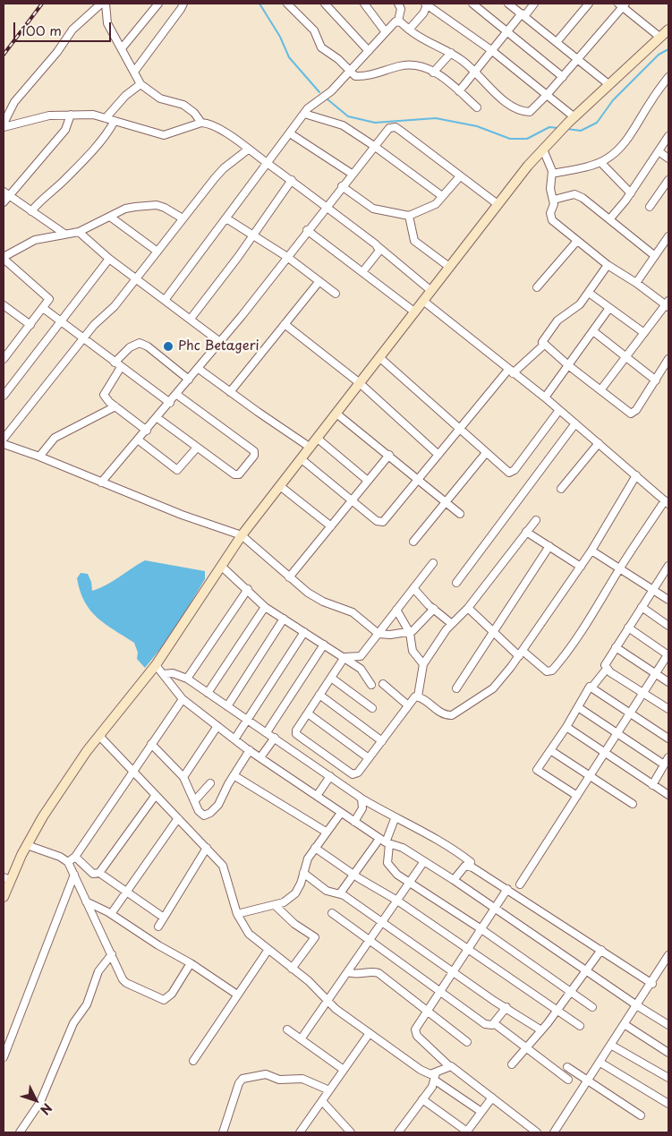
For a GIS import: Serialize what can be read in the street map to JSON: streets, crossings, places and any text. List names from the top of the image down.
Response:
{
  "places": ["Phc Betageri"],
  "scale_bar": "100 m",
  "north": "bottom right"
}
